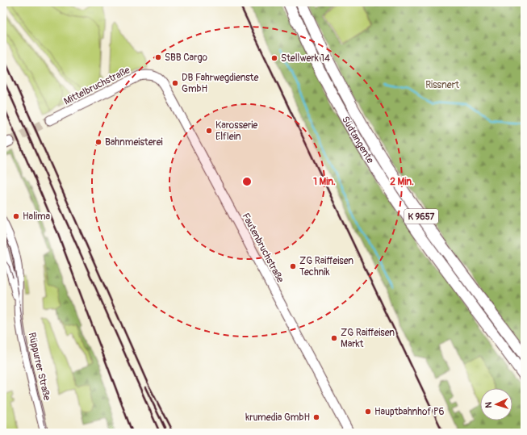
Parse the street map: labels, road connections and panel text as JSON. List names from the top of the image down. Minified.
{"streets":{"highway":["Südtangente","K 9657"],"main road":["Mittelbruchstraße","Fautenbruchstraße"],"street":["Rüppurrer Straße"]},"crossings":[["Mittelbruchstraße","Fautenbruchstraße"]],"parks":["Rissnert"],"places":["SBB Cargo","Stellwerk 14","DB Fahrwegdienste GmbH","Karosserie Elflein","Bahnmeisterei","Halima","ZG Raiffeisen Technik","ZG Raiffeisen Markt","Hauptbahnhof P6","krumedia GmbH"],"north":"left","rings":["1 Min.","2 Min."]}
